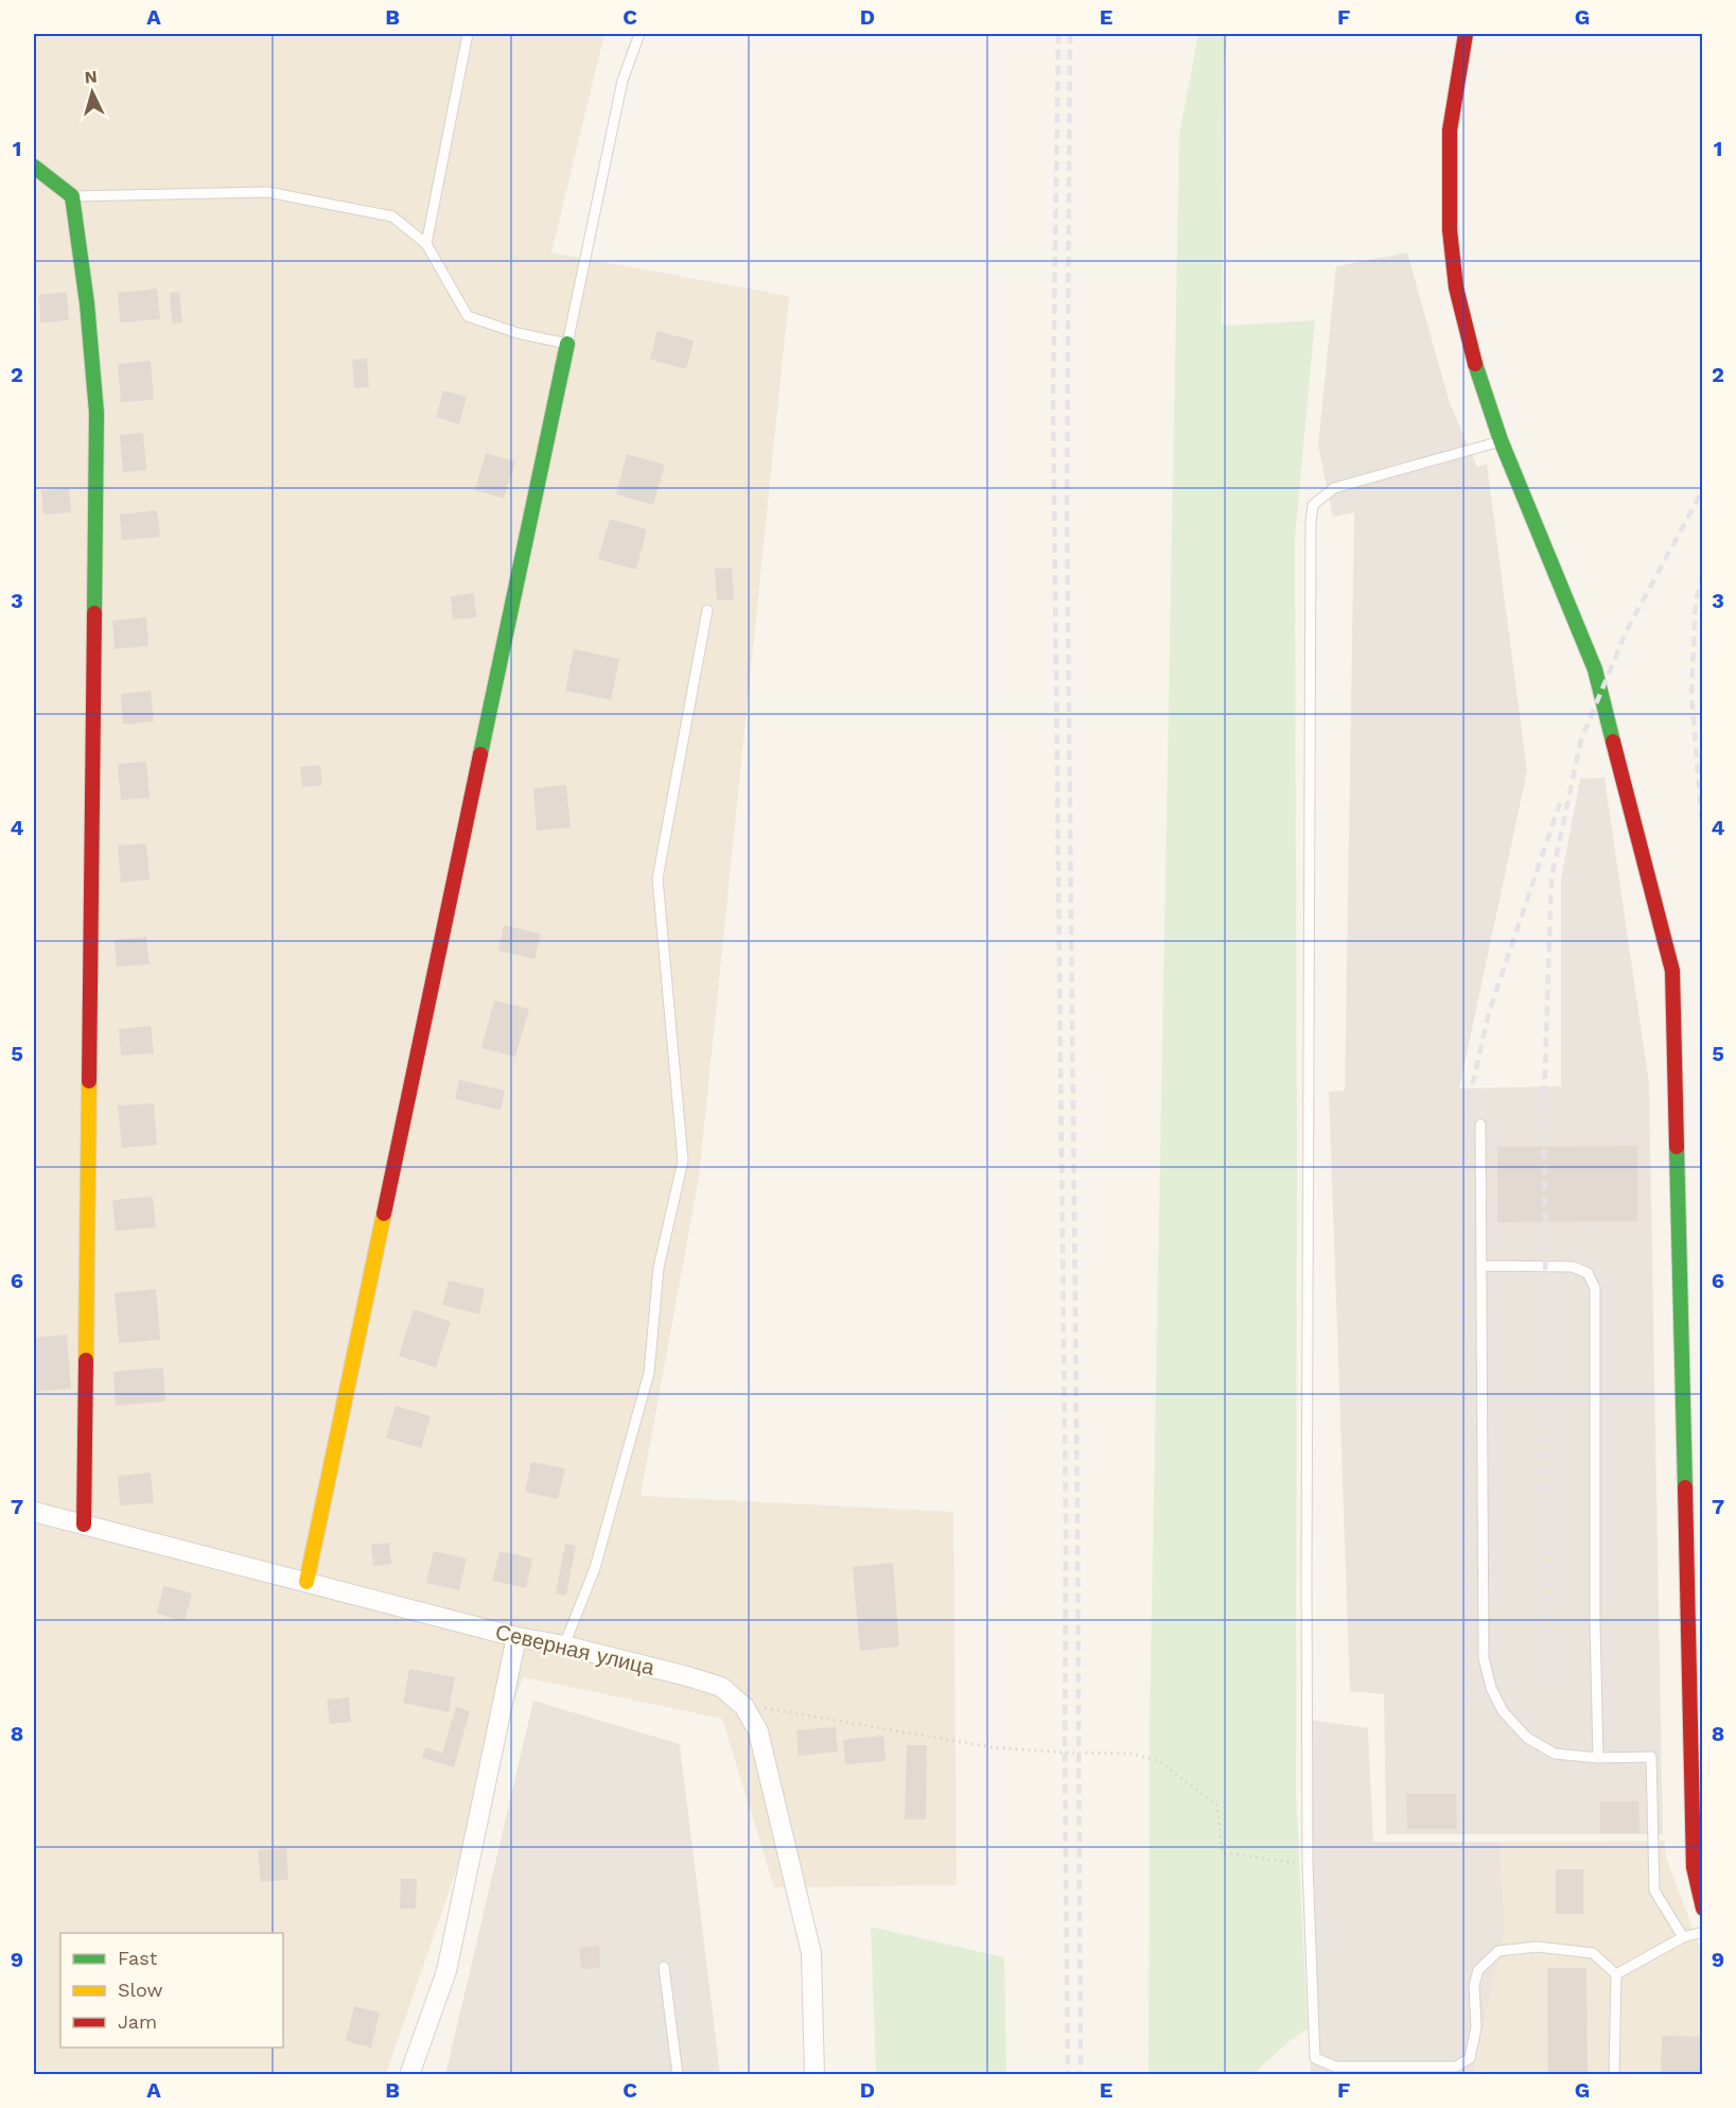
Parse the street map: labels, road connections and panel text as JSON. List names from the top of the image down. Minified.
{"streets":{"street":["Северная улица"]},"legend":["Fast","Slow","Jam"],"north":"top","grid":{"columns":["A","B","C","D","E","F","G"],"rows":["1","2","3","4","5","6","7","8","9"]}}
